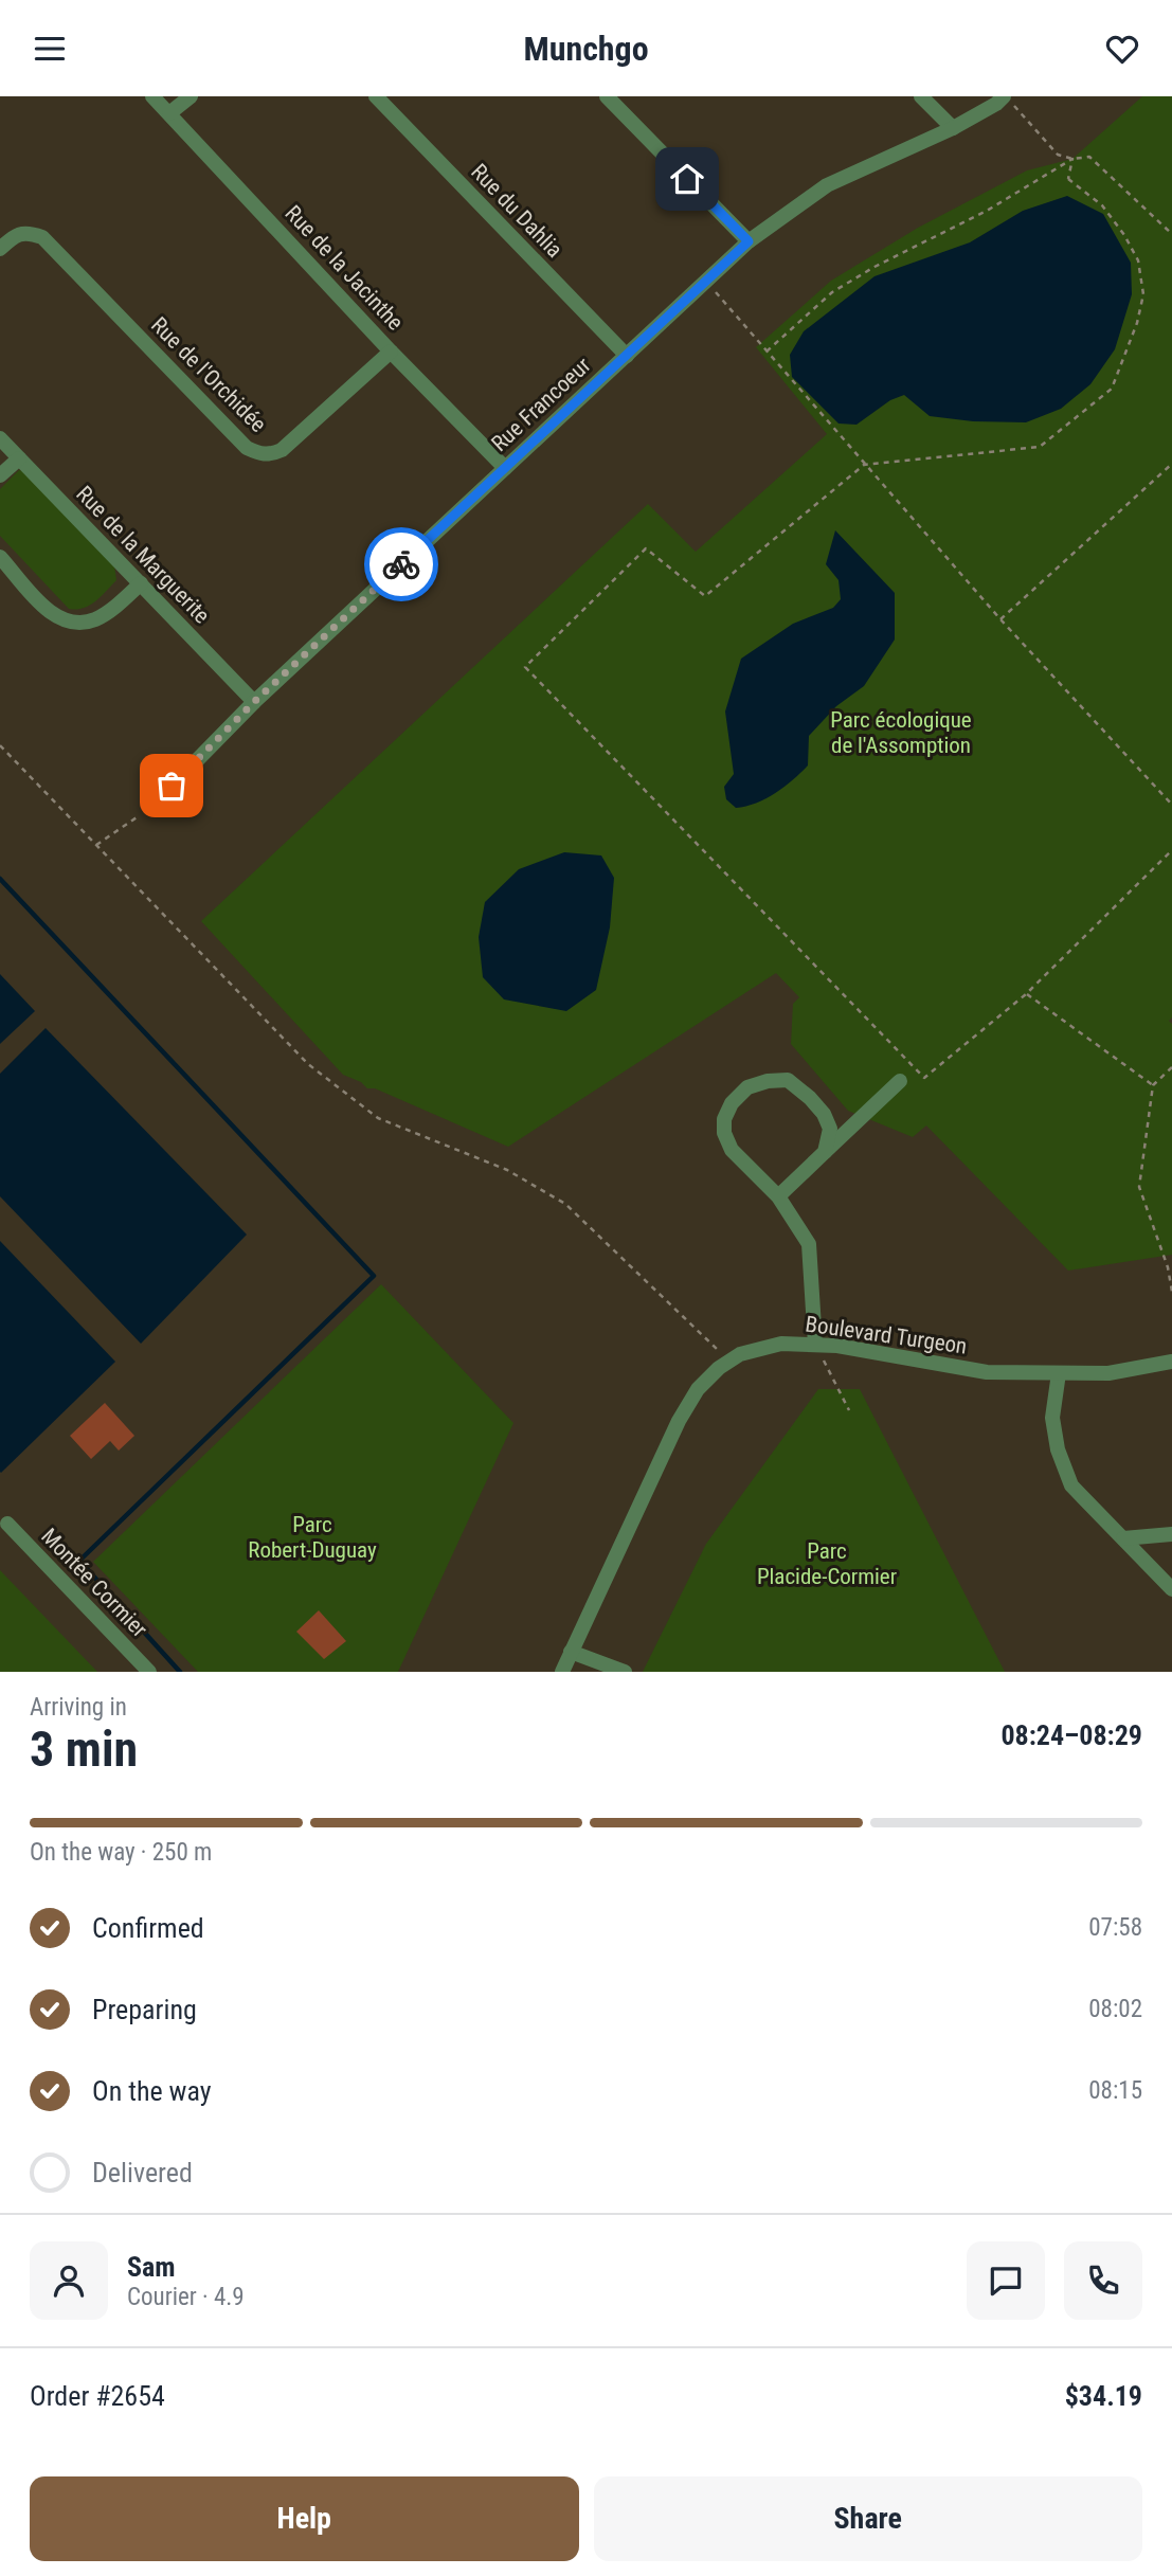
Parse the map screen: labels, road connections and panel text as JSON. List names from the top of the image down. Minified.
{"streets":{"street":["Rue du Dahlia","Rue de la Jacinthe","Rue de l'Orchidée","Rue Francoeur","Rue de la Marguerite","Boulevard Turgeon","Montée Cormier"]},"crossings":[["Rue du Dahlia","Rue Francoeur"],["Rue de la Jacinthe","Rue de l'Orchidée"],["Rue de la Jacinthe","Rue Francoeur"],["Rue Francoeur","Rue de la Marguerite"]],"parks":["Parc écologique de l'Assomption","Parc Robert-Duguay","Parc Placide-Cormier"],"page":{"header":"Munchgo","heading":["3 min","Arriving in","08:24–08:29"],"panel":["Sam","Courier · 4.9","Order #2654","$34.19"],"bar":"On the way · 250 m","list":[["Confirmed","07:58"],["Preparing","08:02"],["On the way","08:15"],"Delivered"],"buttons":["Help","Share"]}}
